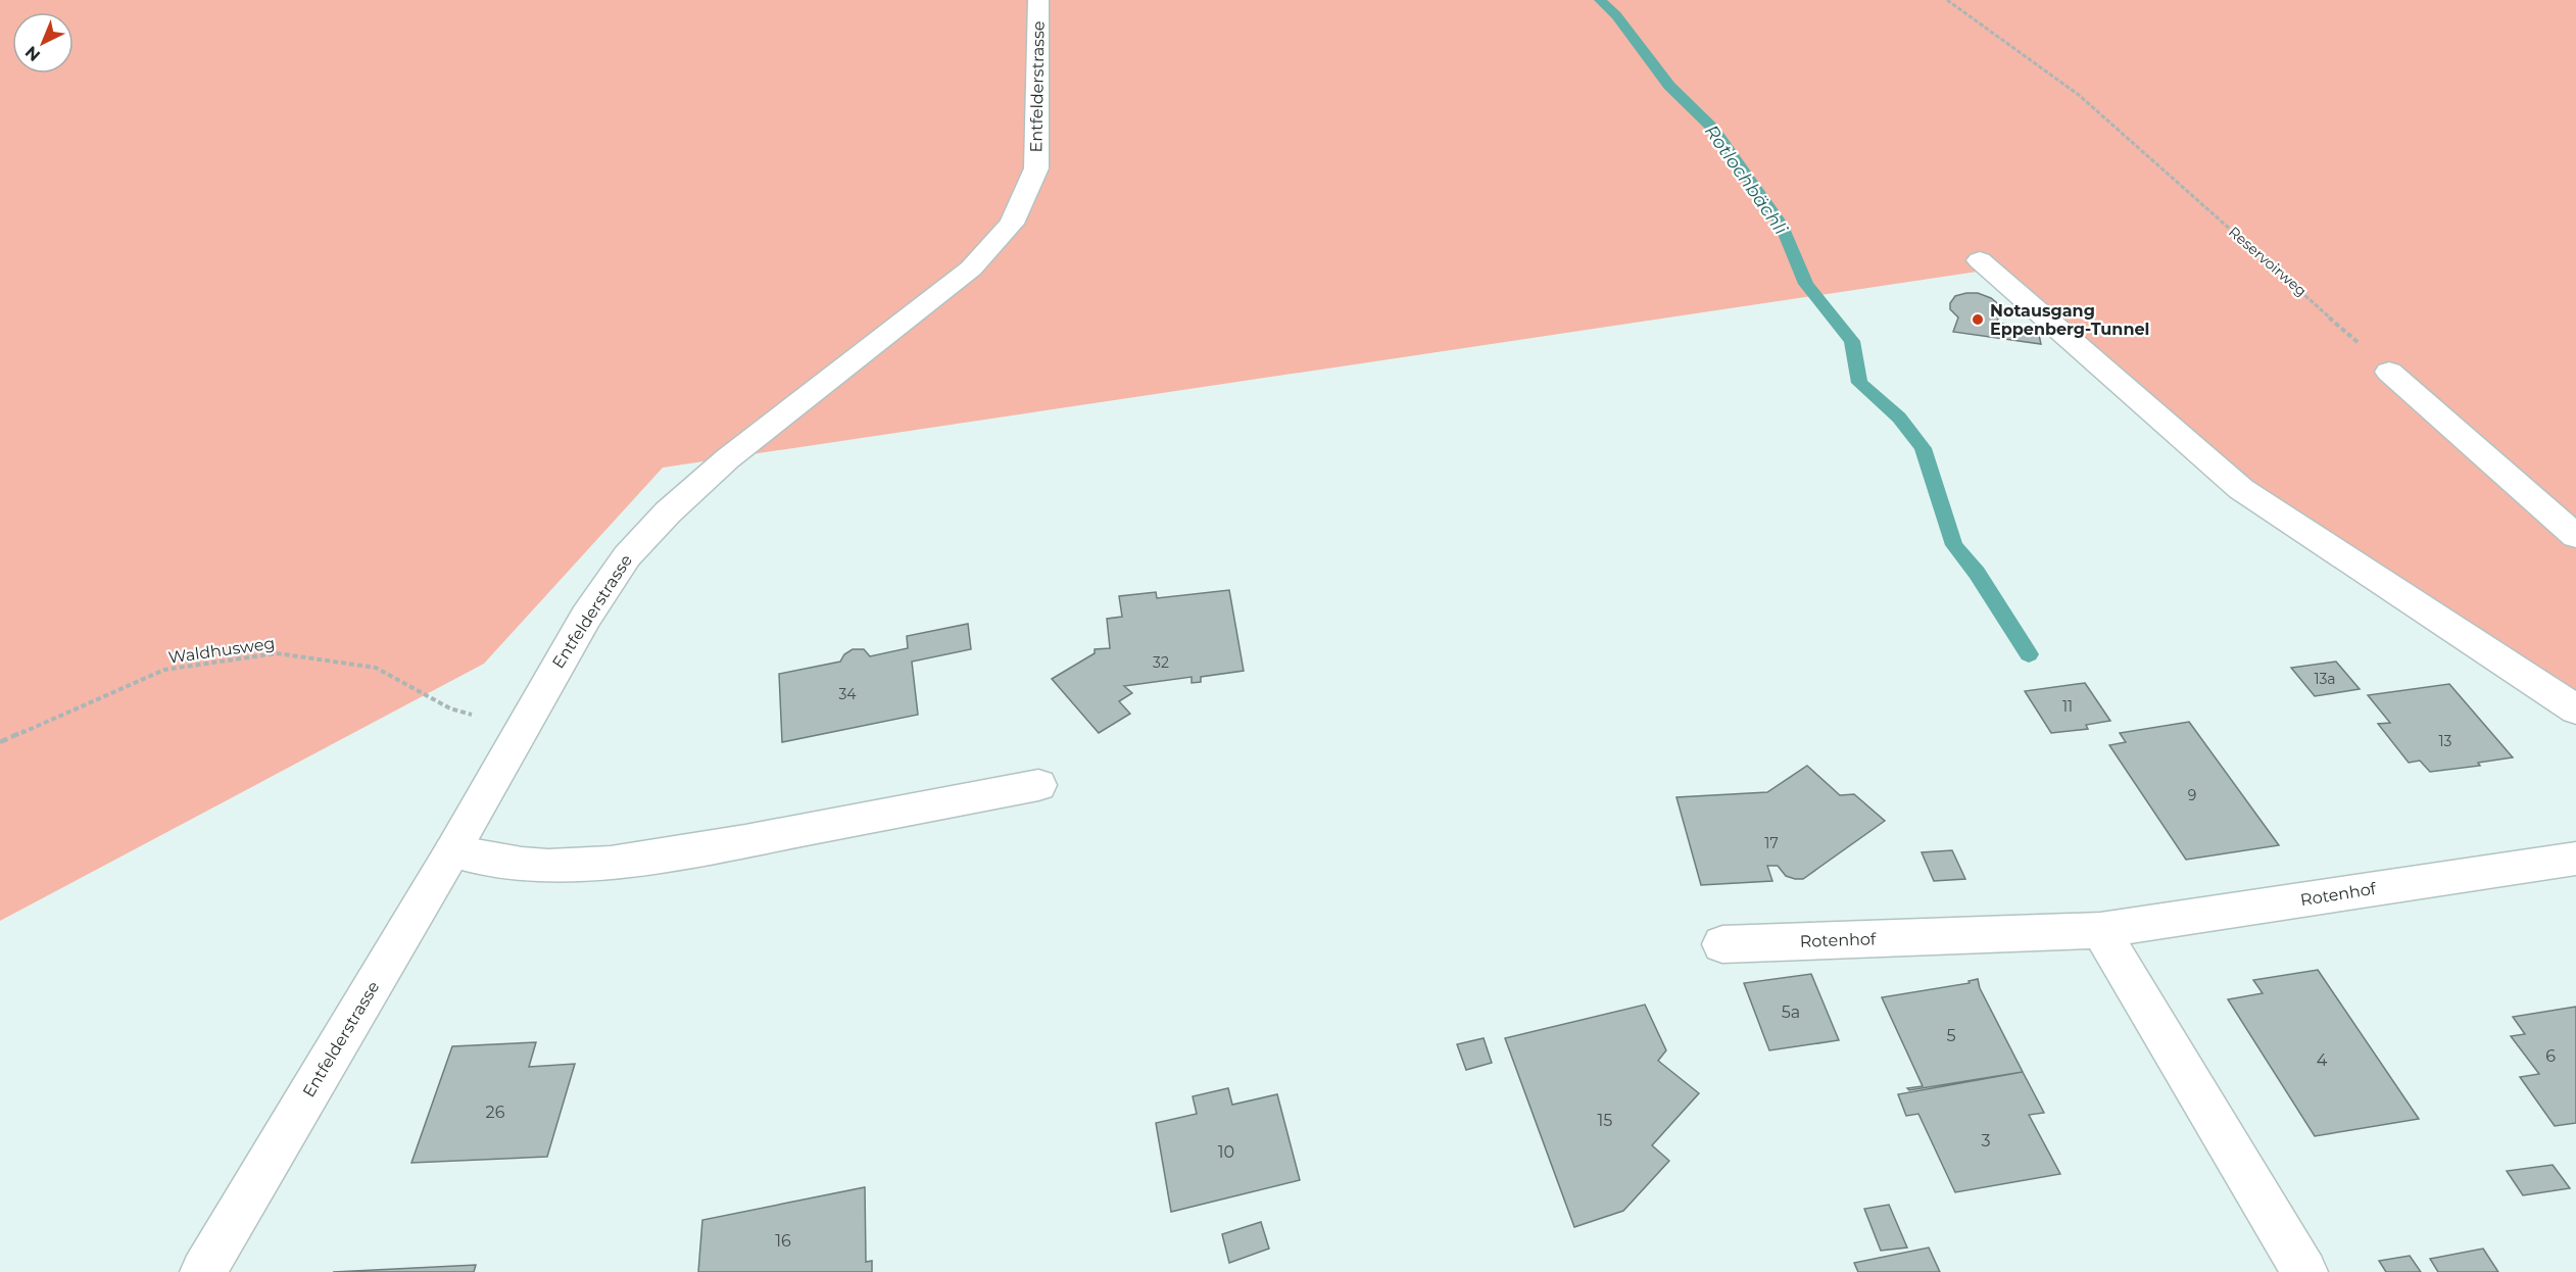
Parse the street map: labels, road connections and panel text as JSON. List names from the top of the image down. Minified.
{"streets":{"street":["Entfelderstrasse","Rotenhof"],"path":["Reservoirweg","Waldhusweg"]},"crossings":[["Entfelderstrasse","Waldhusweg"]],"water":["Rotlochbächli"],"places":["Notausgang Eppenberg-Tunnel"],"house_numbers":["32","13a","34","11","13","9","17","5a","5","6","4","26","15","3","10","16"],"north":"bottom left"}
